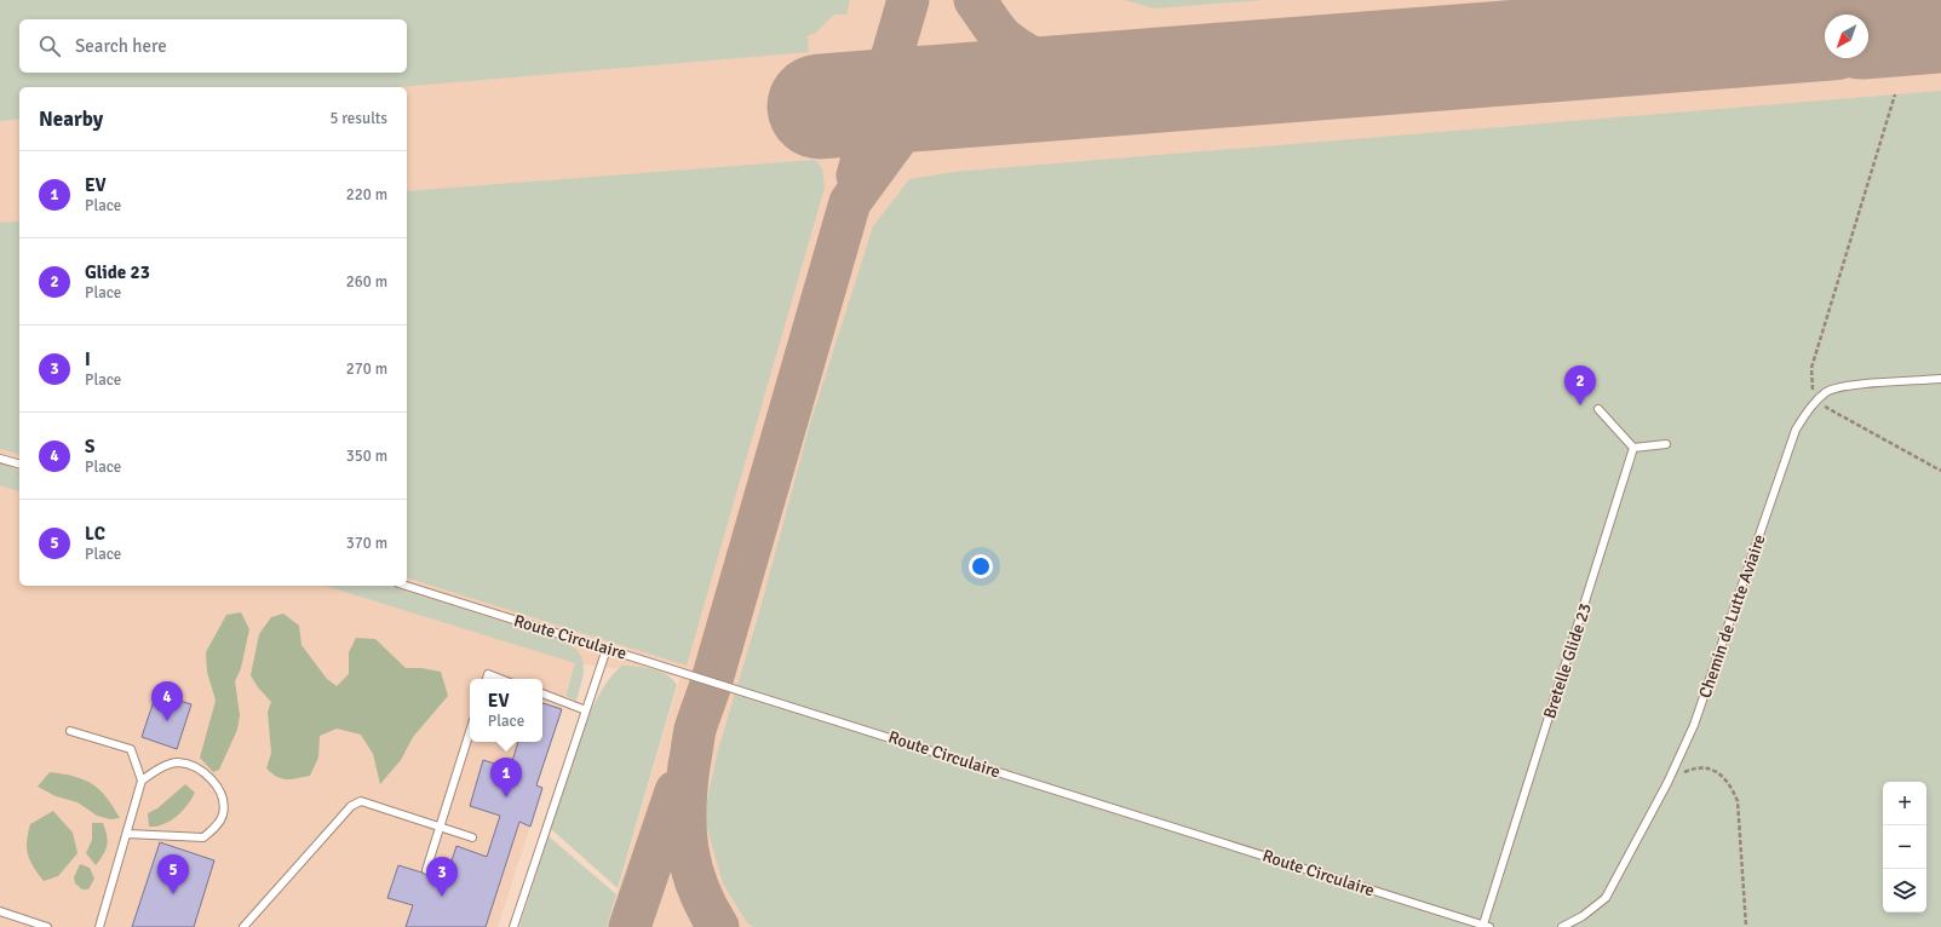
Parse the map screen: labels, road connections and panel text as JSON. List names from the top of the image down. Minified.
{"streets":{"lane":["Chemin de Lutte Aviaire","Route Circulaire","Bretelle Glide 23"]},"crossings":[["Route Circulaire","Bretelle Glide 23"]],"north":"bottom left","page":{"search":"Search here","heading":["Nearby","5 results"],"list":[{"mark":"1","name":"EV","note":"Place","value":"220 m"},{"mark":"2","name":"Glide 23","note":"Place","value":"260 m"},{"mark":"3","name":"I","note":"Place","value":"270 m"},{"mark":"4","name":"S","note":"Place","value":"350 m"},{"mark":"5","name":"LC","note":"Place","value":"370 m"}],"pins":["2","4","1","5","3"],"popup":["EV","Place"],"map_buttons":["+","−"]}}
